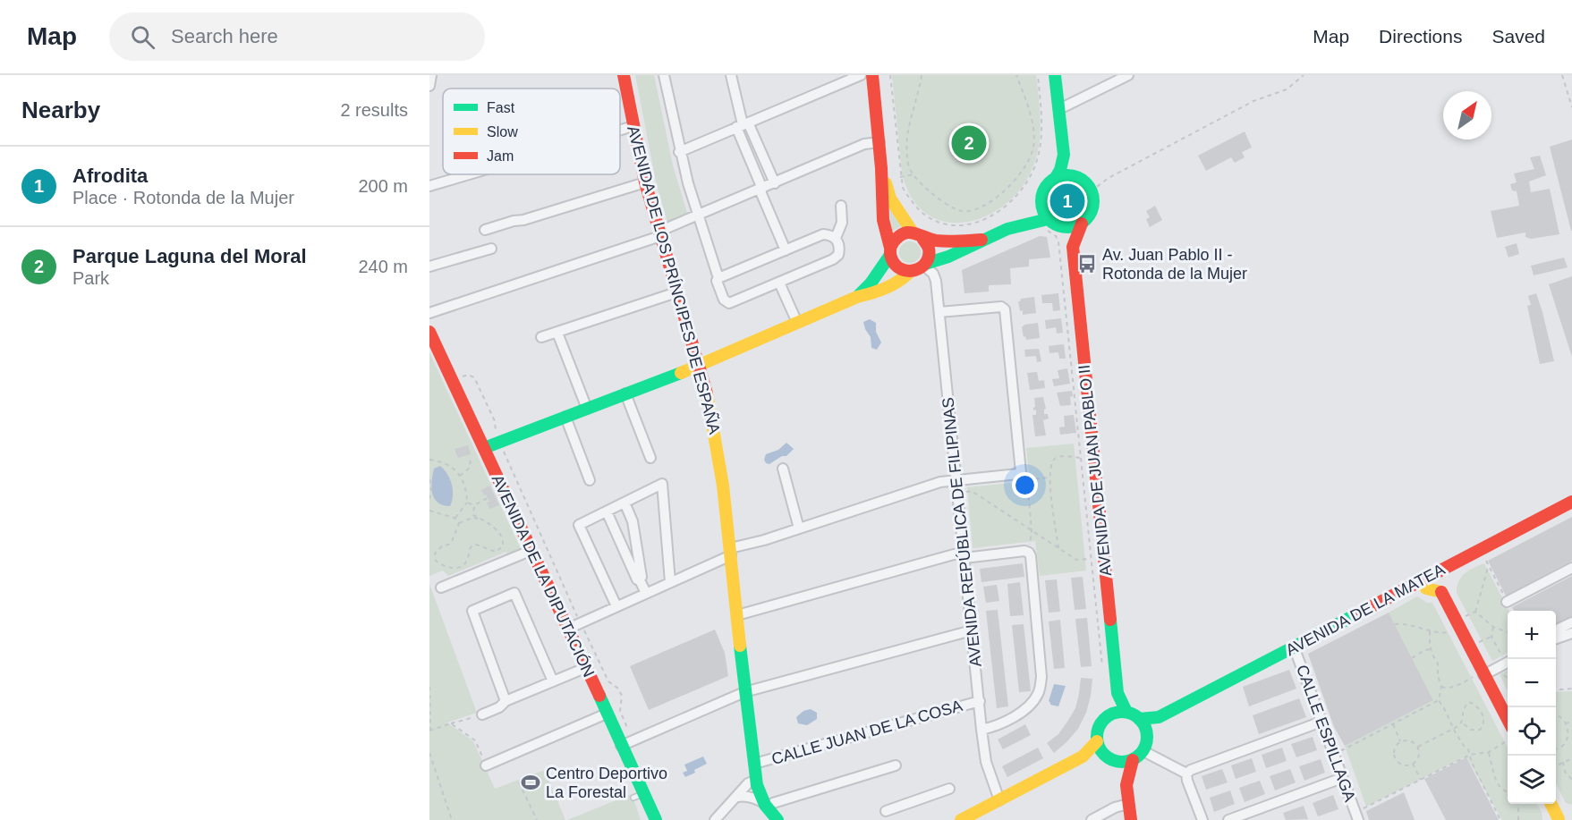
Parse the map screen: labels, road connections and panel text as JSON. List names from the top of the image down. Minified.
{"streets":{"street":["AVENIDA DE LOS PRÍNCIPES DE ESPAÑA","AVENIDA DE JUAN PABLO II","AVENIDA REPÚBLICA DE FILIPINAS","AVENIDA DE LA DIPUTACIÓN","AVENIDA DE LA MATEA","CALLE JUAN DE LA COSA","CALLE ESPILLAGA"]},"crossings":[["AVENIDA DE LOS PRÍNCIPES DE ESPAÑA","CALLE JUAN DE LA COSA"],["AVENIDA DE JUAN PABLO II","AVENIDA DE LA MATEA"],["AVENIDA REPÚBLICA DE FILIPINAS","CALLE JUAN DE LA COSA"],["AVENIDA DE LA MATEA","CALLE ESPILLAGA"]],"places":{"bus stop":["Av. Juan Pablo II - Rotonda de la Mujer"],"sports":["Centro Deportivo La Forestal"]},"legend":["Fast","Slow","Jam"],"north":"top right","page":{"header":"Map","search":"Search here","nav":["Map","Directions","Saved"],"heading":["Nearby","2 results"],"pins":["2","1"],"list":[{"mark":"1","name":"Afrodita","note":"Place · Rotonda de la Mujer","value":"200 m"},{"mark":"2","name":"Parque Laguna del Moral","note":"Park","value":"240 m"}],"map_buttons":["+","−"]}}
